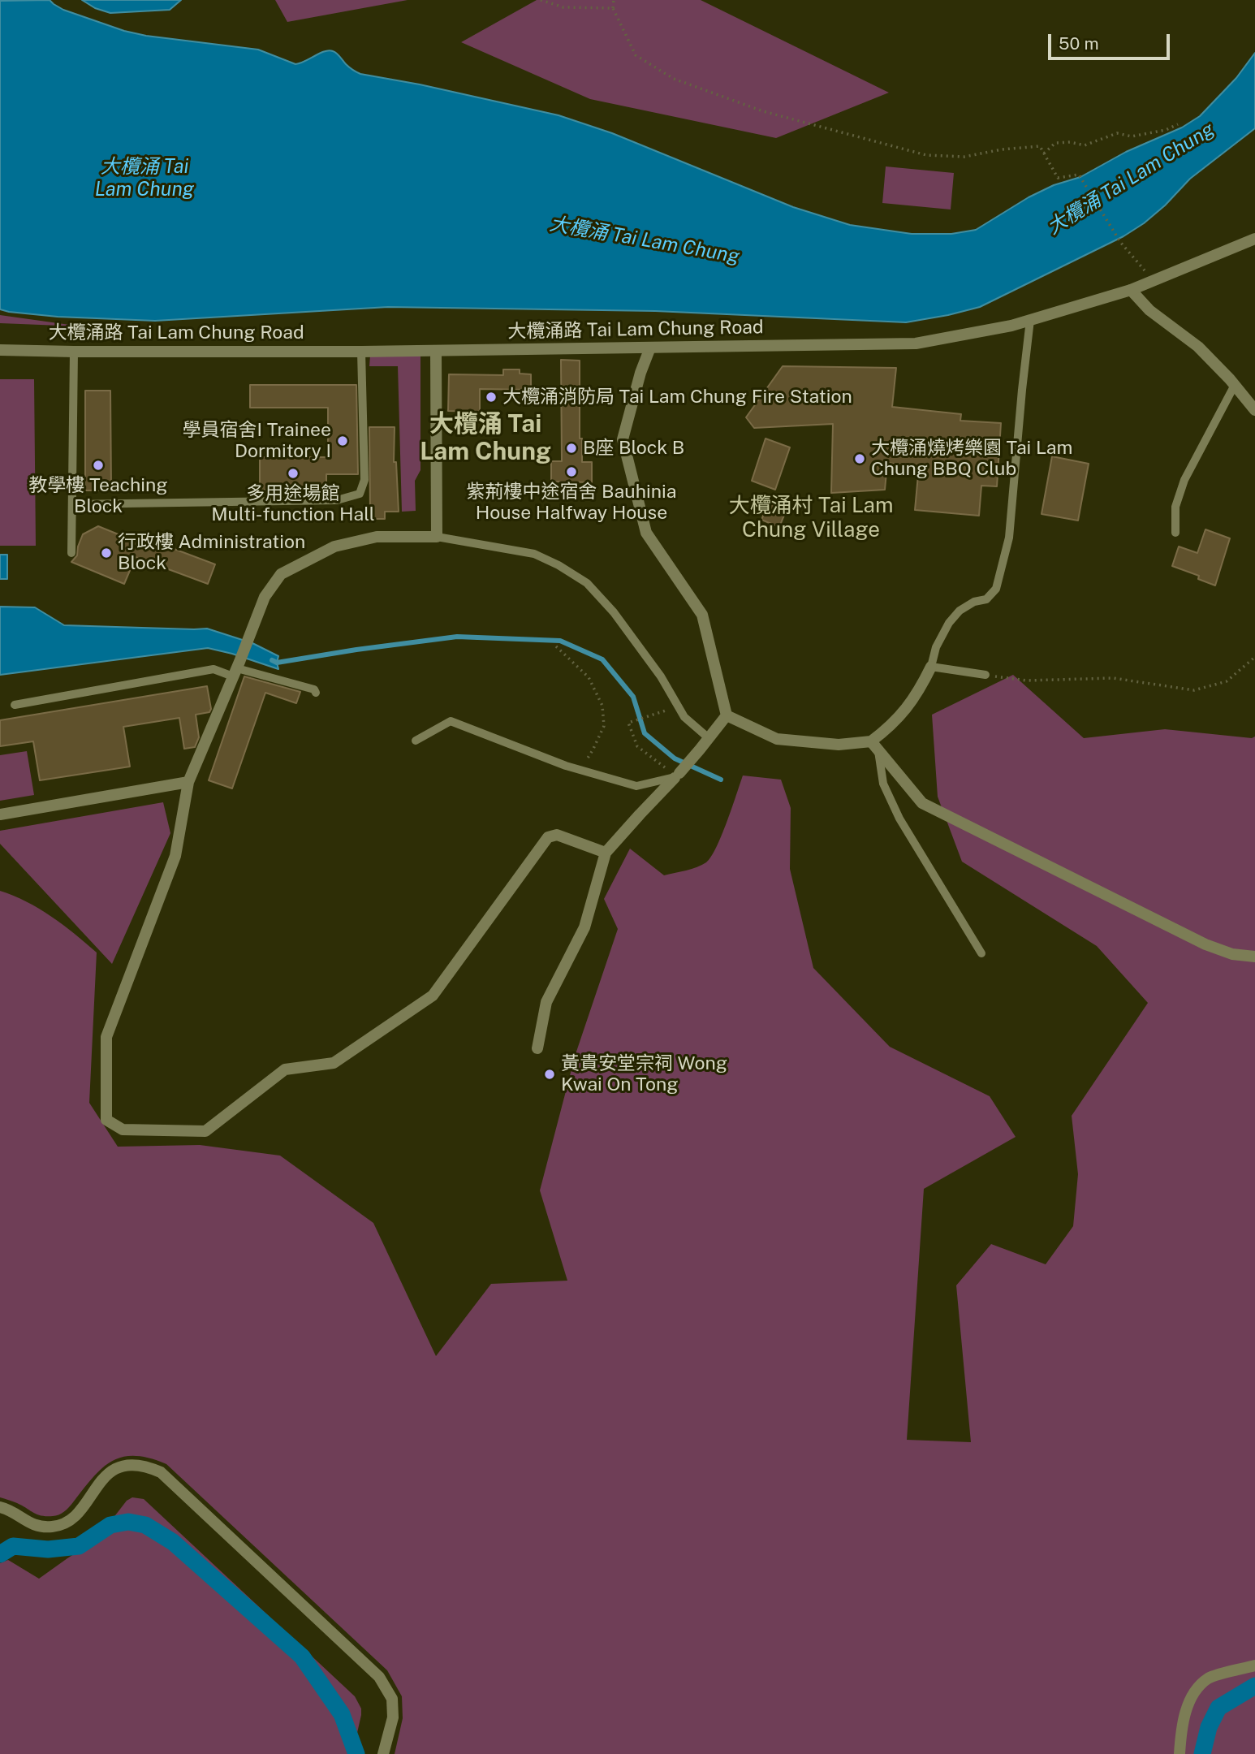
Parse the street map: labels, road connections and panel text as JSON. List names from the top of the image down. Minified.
{"streets":{"street":["大欖涌路 Tai Lam Chung Road"]},"districts":["大欖涌 Tai Lam Chung","大欖涌村 Tai Lam Chung Village"],"water":["大欖涌 Tai Lam Chung"],"places":["大欖涌消防局 Tai Lam Chung Fire Station","學員宿舍I Trainee Dormitory I","B座 Block B","大欖涌燒烤樂園 Tai Lam Chung BBQ Club","教學樓 Teaching Block","紫荊樓中途宿舍 Bauhinia House Halfway House","多用途場館 Multi-function Hall","行政樓 Administration Block","黃貴安堂宗祠 Wong Kwai On Tong"],"scale_bar":"50 m"}
